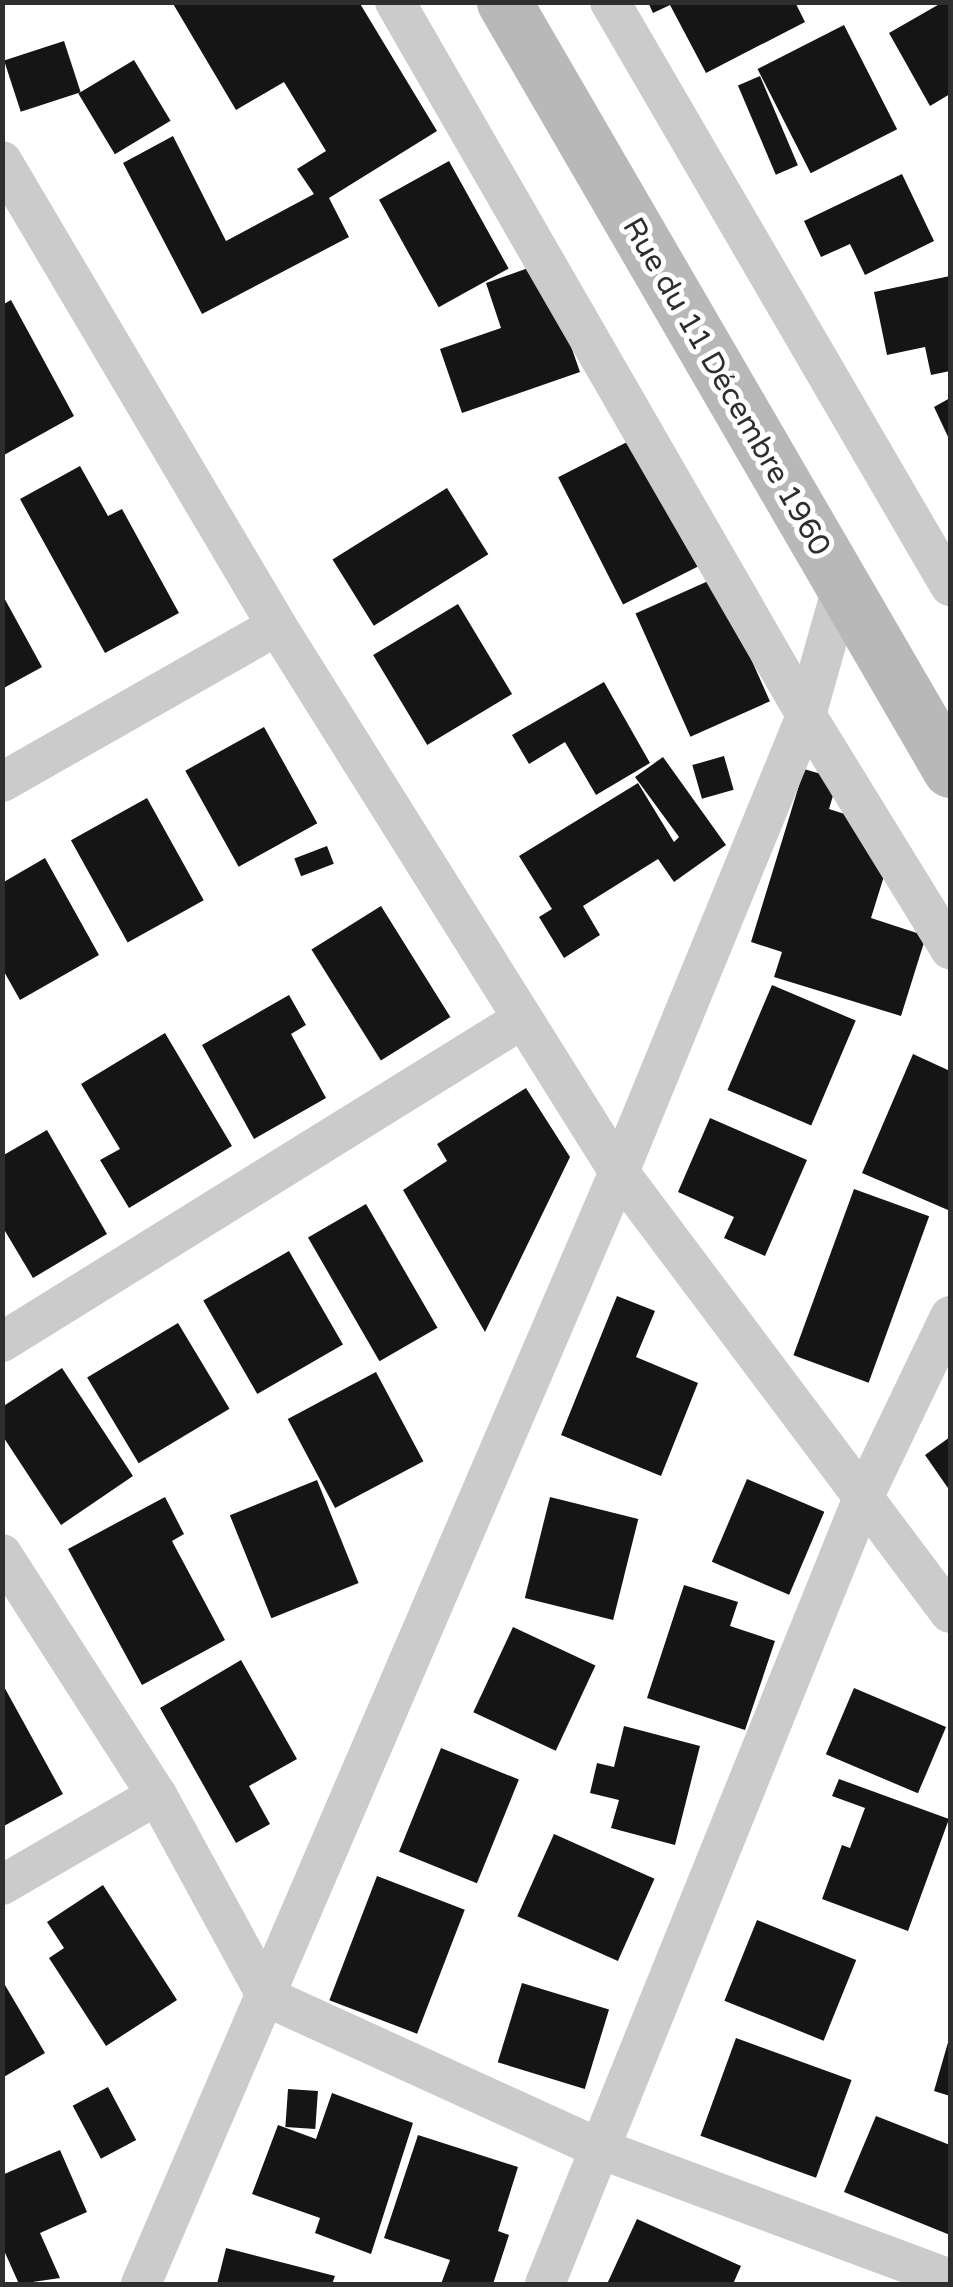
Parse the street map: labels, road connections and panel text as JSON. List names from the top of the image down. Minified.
{"streets":{"main road":["Rue du 11 Décembre 1960"]}}
